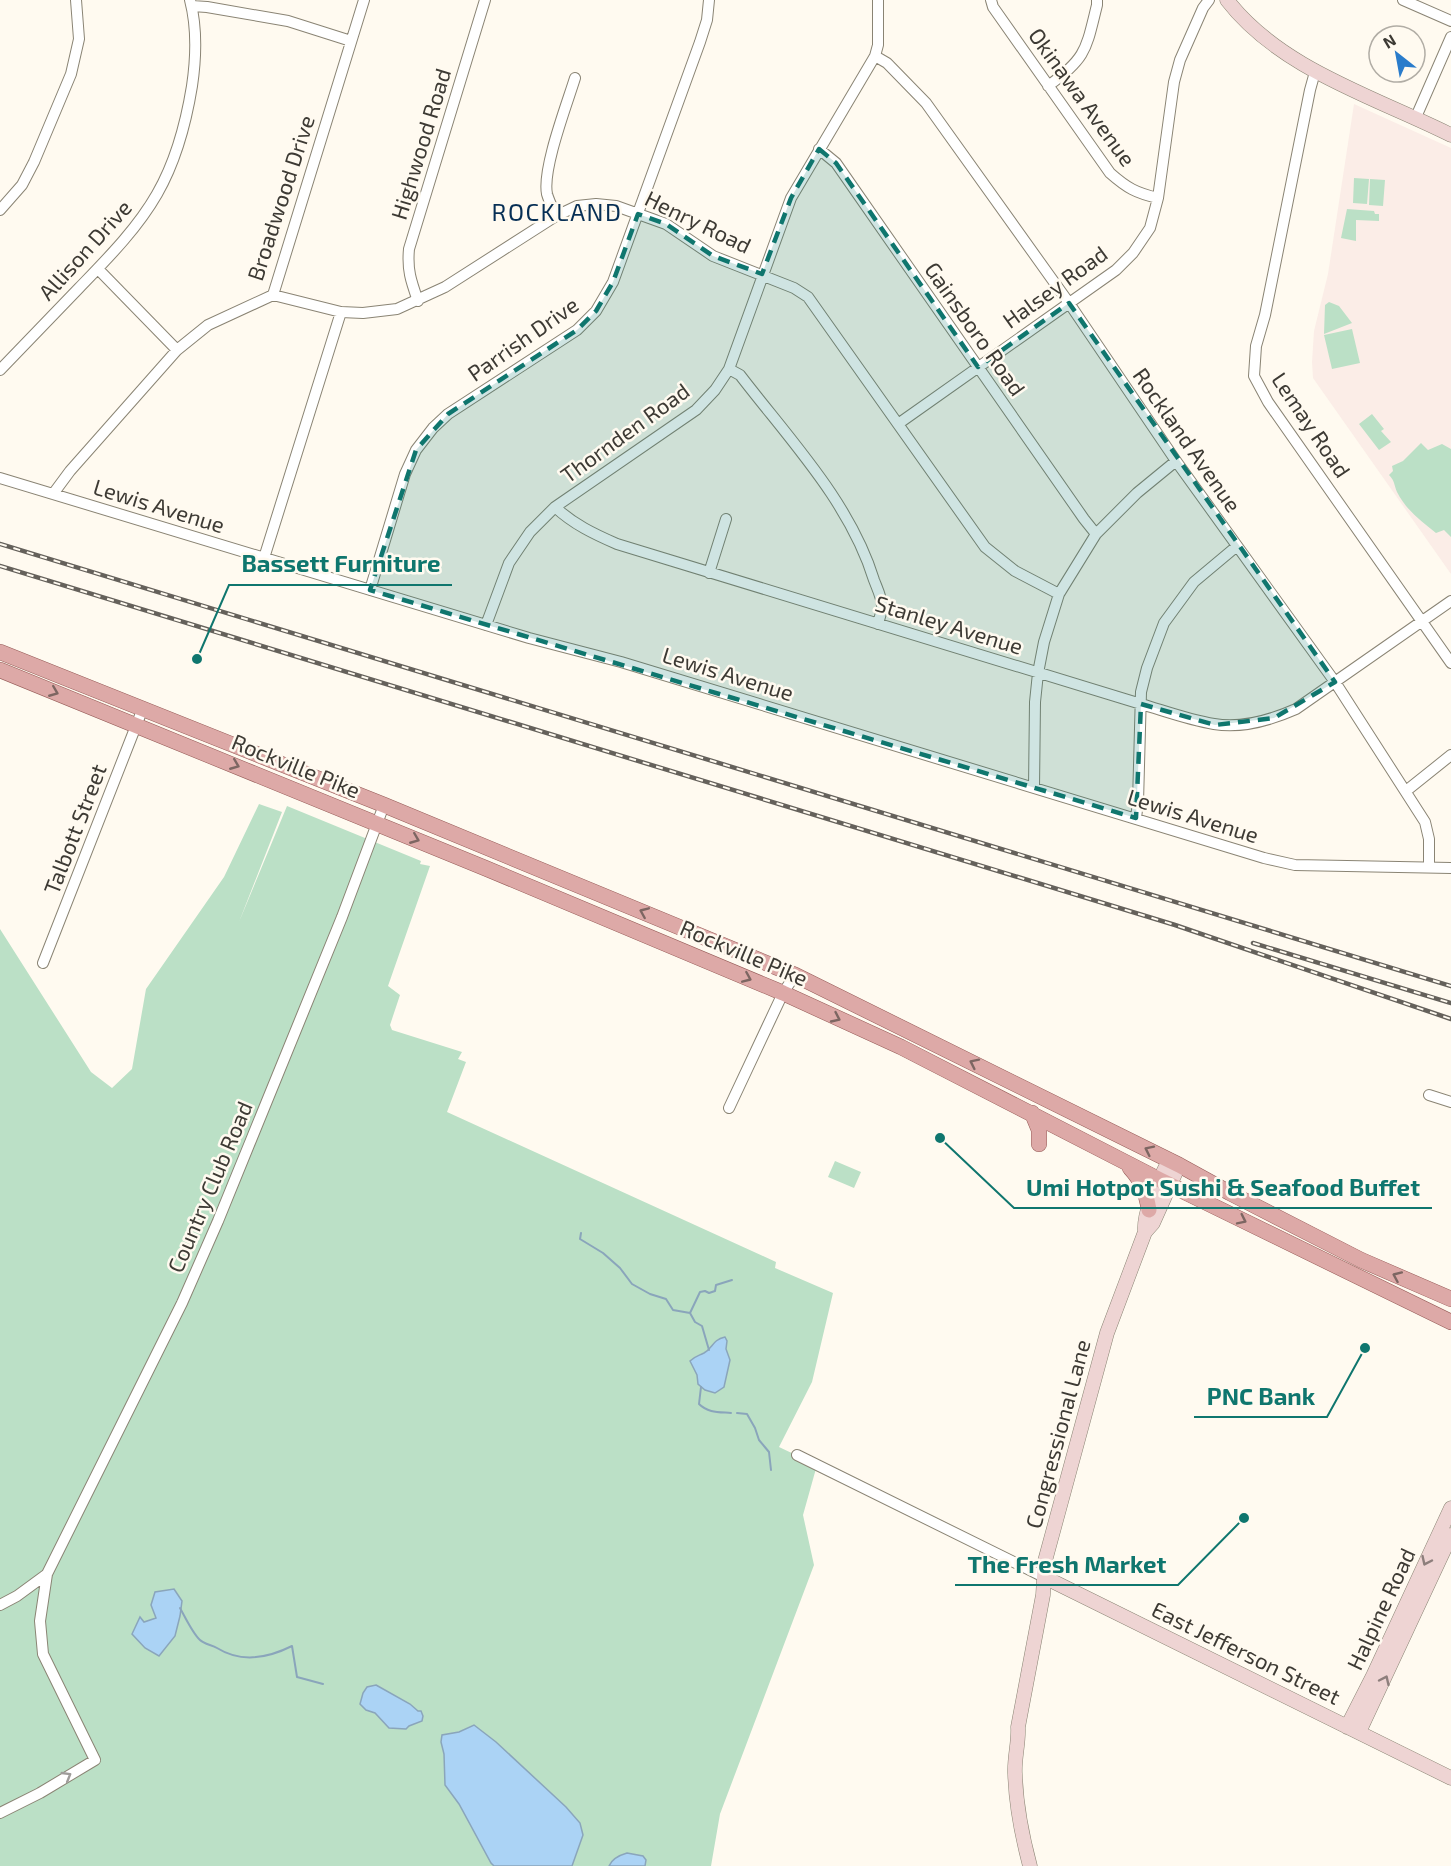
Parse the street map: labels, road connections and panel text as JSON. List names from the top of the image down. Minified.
{"streets":{"main road":["Rockville Pike"],"street":["Okinawa Avenue","Highwood Road","Broadwood Drive","Henry Road","Allison Drive","Halsey Road","Gainsboro Road","Parrish Drive","Lemay Road","Thornden Road","Rockland Avenue","Lewis Avenue","Stanley Avenue","Talbott Street","Country Club Road","Congressional Lane","Halpine Road","East Jefferson Street"]},"crossings":[["Okinawa Avenue","Halsey Road"],["Highwood Road","Henry Road"],["Broadwood Drive","Henry Road"],["Broadwood Drive","Lewis Avenue"],["Henry Road","Halsey Road"],["Henry Road","Parrish Drive"],["Henry Road","Thornden Road"],["Halsey Road","Gainsboro Road"],["Halsey Road","Rockland Avenue"],["Gainsboro Road","Thornden Road"],["Parrish Drive","Lewis Avenue"],["Lemay Road","Stanley Avenue"],["Thornden Road","Rockland Avenue"],["Thornden Road","Lewis Avenue"],["Thornden Road","Stanley Avenue"],["Rockland Avenue","Lewis Avenue"],["Rockland Avenue","Stanley Avenue"],["Rockville Pike","Talbott Street"],["Rockville Pike","Country Club Road"],["Rockville Pike","Congressional Lane"],["Congressional Lane","East Jefferson Street"],["Halpine Road","East Jefferson Street"]],"districts":["ROCKLAND"],"places":["Bassett Furniture","Umi Hotpot Sushi & Seafood Buffet","PNC Bank","The Fresh Market"],"north":"top left"}
